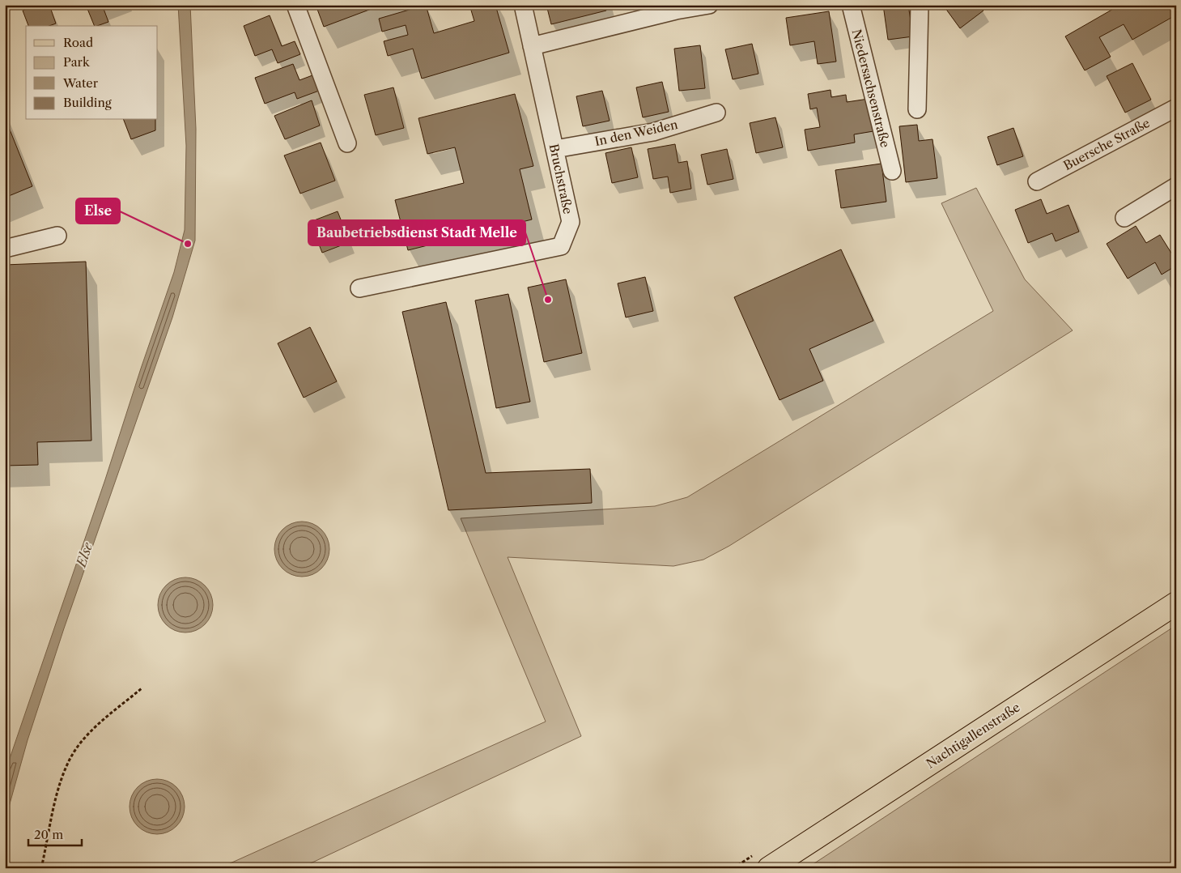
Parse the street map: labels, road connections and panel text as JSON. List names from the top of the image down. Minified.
{"streets":{"main road":["Nachtigallenstraße"],"street":["Niedersachsenstraße","In den Weiden","Buersche Straße","Bruchstraße"]},"crossings":[["In den Weiden","Bruchstraße"]],"water":["Else"],"places":["Else","Baubetriebsdienst Stadt Melle"],"legend":["Road","Park","Water","Building"],"scale_bar":"20 m"}
